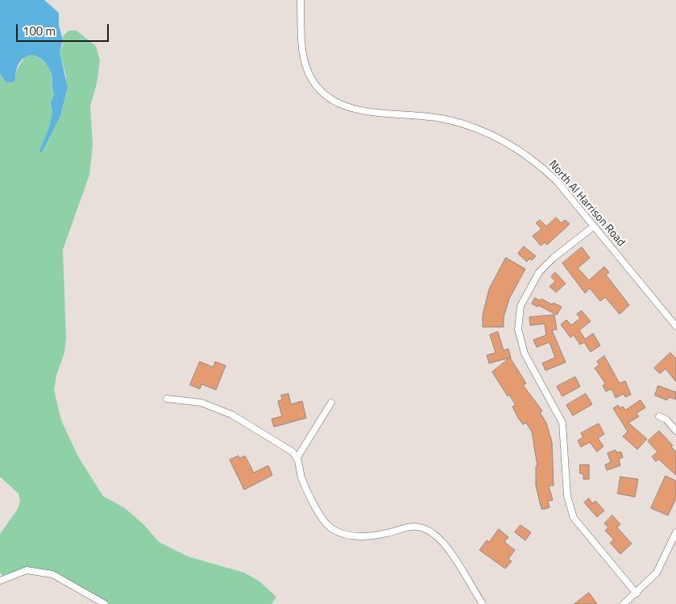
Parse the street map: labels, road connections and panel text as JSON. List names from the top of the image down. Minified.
{"streets":{"street":["North Al Harrison Road"]},"scale_bar":"100 m"}
